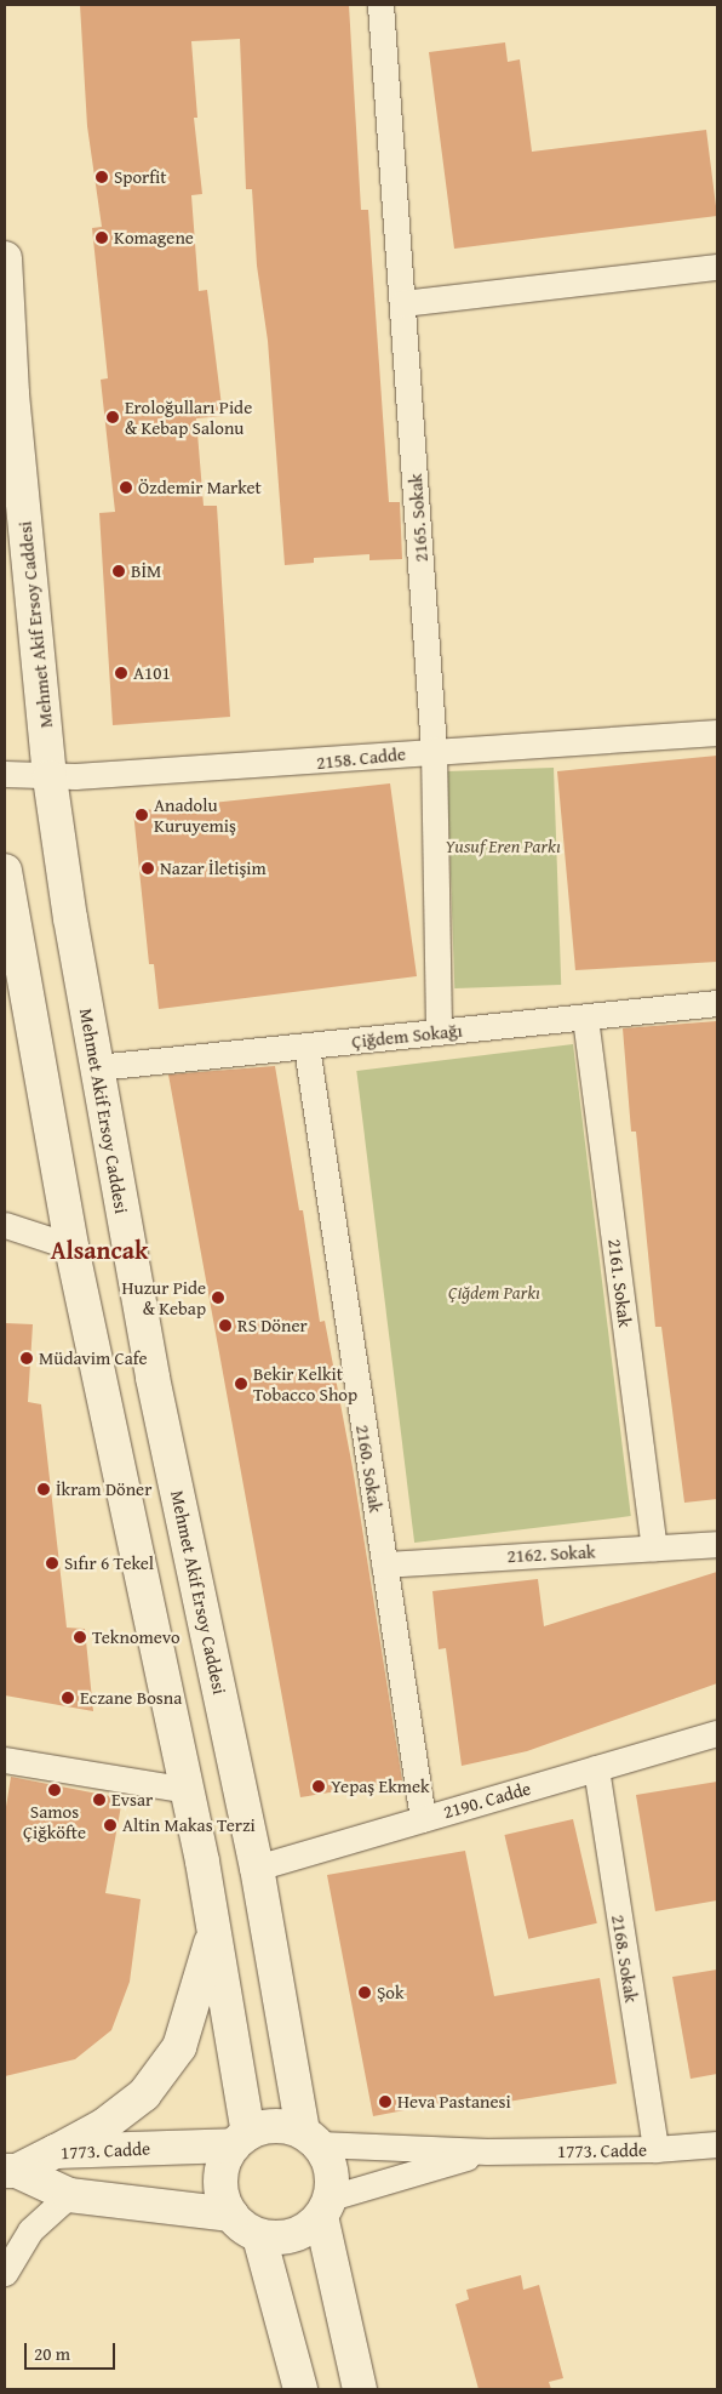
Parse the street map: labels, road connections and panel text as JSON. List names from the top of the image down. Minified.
{"streets":{"street":["2165. Sokak","Mehmet Akif Ersoy Caddesi","2158. Cadde","Çiğdem Sokağı","2161. Sokak","2160. Sokak","2162. Sokak","2190. Cadde","2168. Sokak","1773. Cadde"]},"crossings":[["2165. Sokak","2158. Cadde"],["2165. Sokak","Çiğdem Sokağı"],["Mehmet Akif Ersoy Caddesi","2158. Cadde"],["Mehmet Akif Ersoy Caddesi","Çiğdem Sokağı"],["Mehmet Akif Ersoy Caddesi","2190. Cadde"],["Mehmet Akif Ersoy Caddesi","1773. Cadde"],["Çiğdem Sokağı","2161. Sokak"],["Çiğdem Sokağı","2160. Sokak"],["2161. Sokak","2162. Sokak"],["2160. Sokak","2162. Sokak"],["2160. Sokak","2190. Cadde"],["2190. Cadde","2168. Sokak"],["2168. Sokak","1773. Cadde"]],"districts":["Alsancak"],"parks":["Yusuf Eren Parkı","Çiğdem Parkı"],"places":["Sporfit","Komagene","Eroloğulları Pide & Kebap Salonu","Özdemir Market","BİM","A101","Anadolu Kuruyemiş","Nazar İletişim","Huzur Pide & Kebap","RS Döner","Müdavim Cafe","Bekir Kelkit Tobacco Shop","İkram Döner","Sıfır 6 Tekel","Teknomevo","Eczane Bosna","Yepaş Ekmek","Samos Çiğköfte","Evsar","Altin Makas Terzi","Şok","Heva Pastanesi"],"scale_bar":"20 m"}
